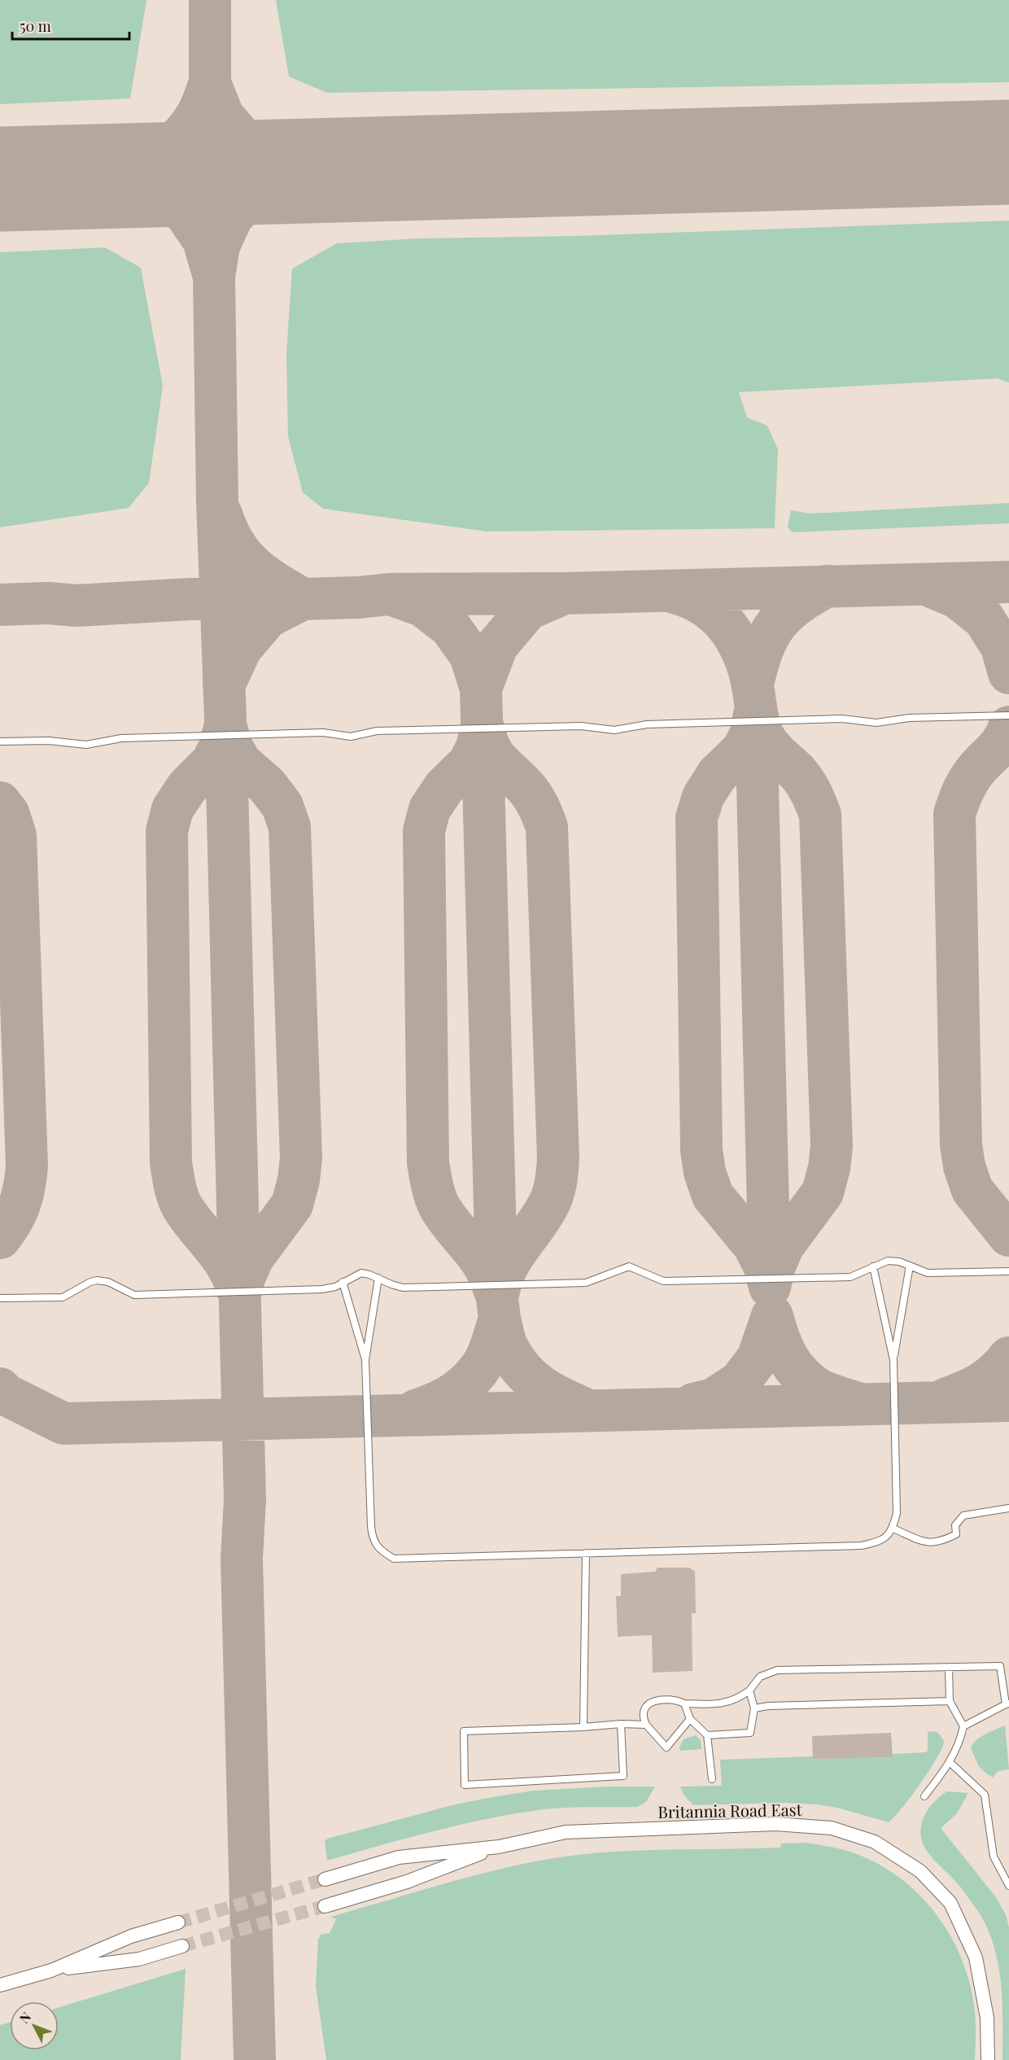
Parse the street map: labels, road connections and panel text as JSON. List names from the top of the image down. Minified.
{"streets":{"street":["Britannia Road East"]},"scale_bar":"50 m","north":"top left"}
